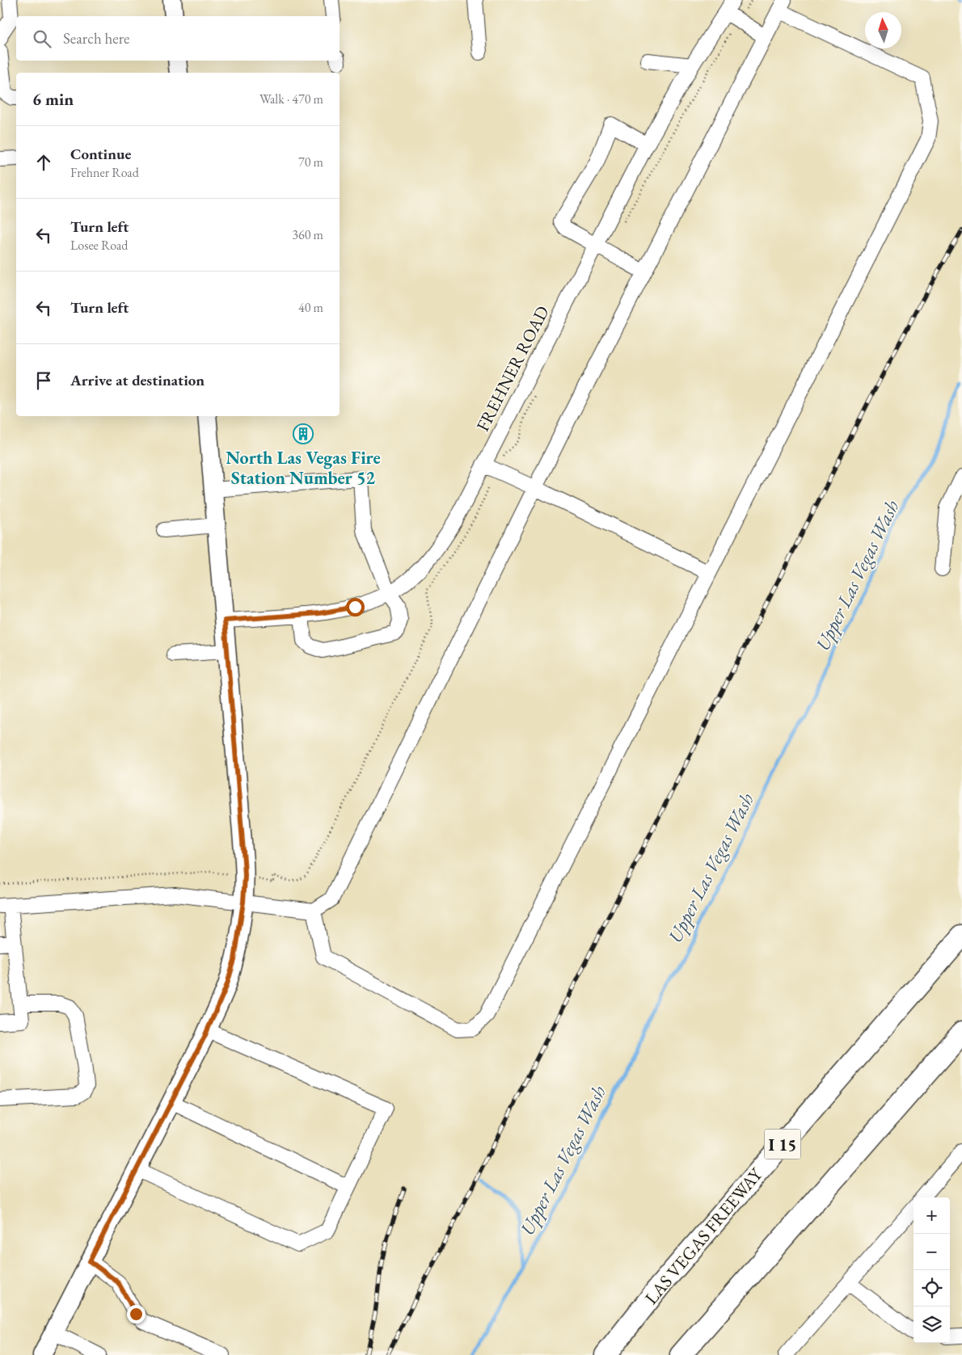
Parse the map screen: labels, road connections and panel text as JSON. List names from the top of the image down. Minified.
{"streets":{"highway":["I 15","LAS VEGAS FREEWAY"],"street":["FREHNER ROAD"]},"water":["Upper Las Vegas Wash"],"places":{"building":["North Las Vegas Fire Station Number 52"]},"north":"top","page":{"search":"Search here","heading":["6 min","Walk · 470 m"],"list":[["Continue","Frehner Road","70 m"],["Turn left","Losee Road","360 m"],["Turn left","40 m"],"Arrive at destination"],"map_buttons":["+","−"]}}
